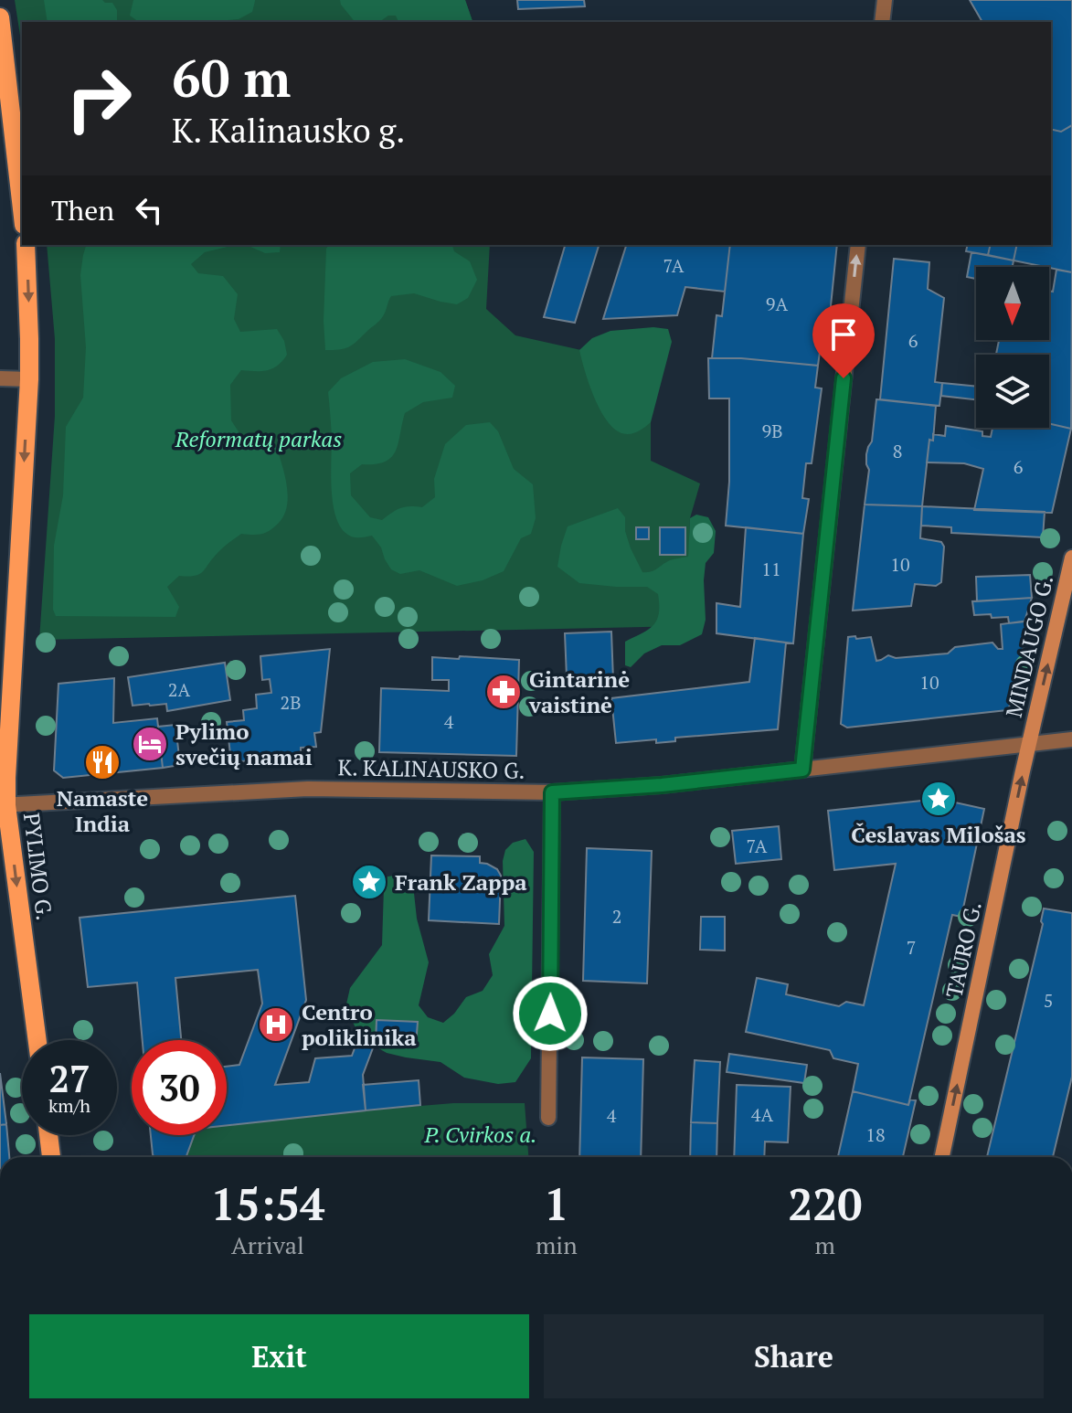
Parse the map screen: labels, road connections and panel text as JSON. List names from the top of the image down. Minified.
{"streets":{"main road":["MINDAUGO G.","PYLIMO G.","TAURO G."],"street":["K. KALINAUSKO G."]},"crossings":[["MINDAUGO G.","K. KALINAUSKO G."],["MINDAUGO G.","TAURO G."],["K. KALINAUSKO G.","PYLIMO G."],["K. KALINAUSKO G.","TAURO G."]],"one_way":["MINDAUGO G.","PYLIMO G.","TAURO G."],"parks":["Reformatų parkas","P. Cvirkos a."],"places":{"pharmacy":["Gintarinė vaistinė"],"hotel":["Pylimo svečių namai"],"restaurant":["Namaste India"],"place":["Česlavas Milošas","Frank Zappa"],"hospital":["Centro poliklinika"]},"house_numbers":["7A","9A","6","9B","8","6","10","11","10","2A","2B","4","7A","2","7","5","4A","4","18"],"north":"bottom","page":{"turn":["60 m","K. Kalinausko g."],"then":"Then","speed":"27 km/h","limit":"30","eta":["15:54","Arrival","1","min","220","m"],"buttons":["Exit","Share"]}}
